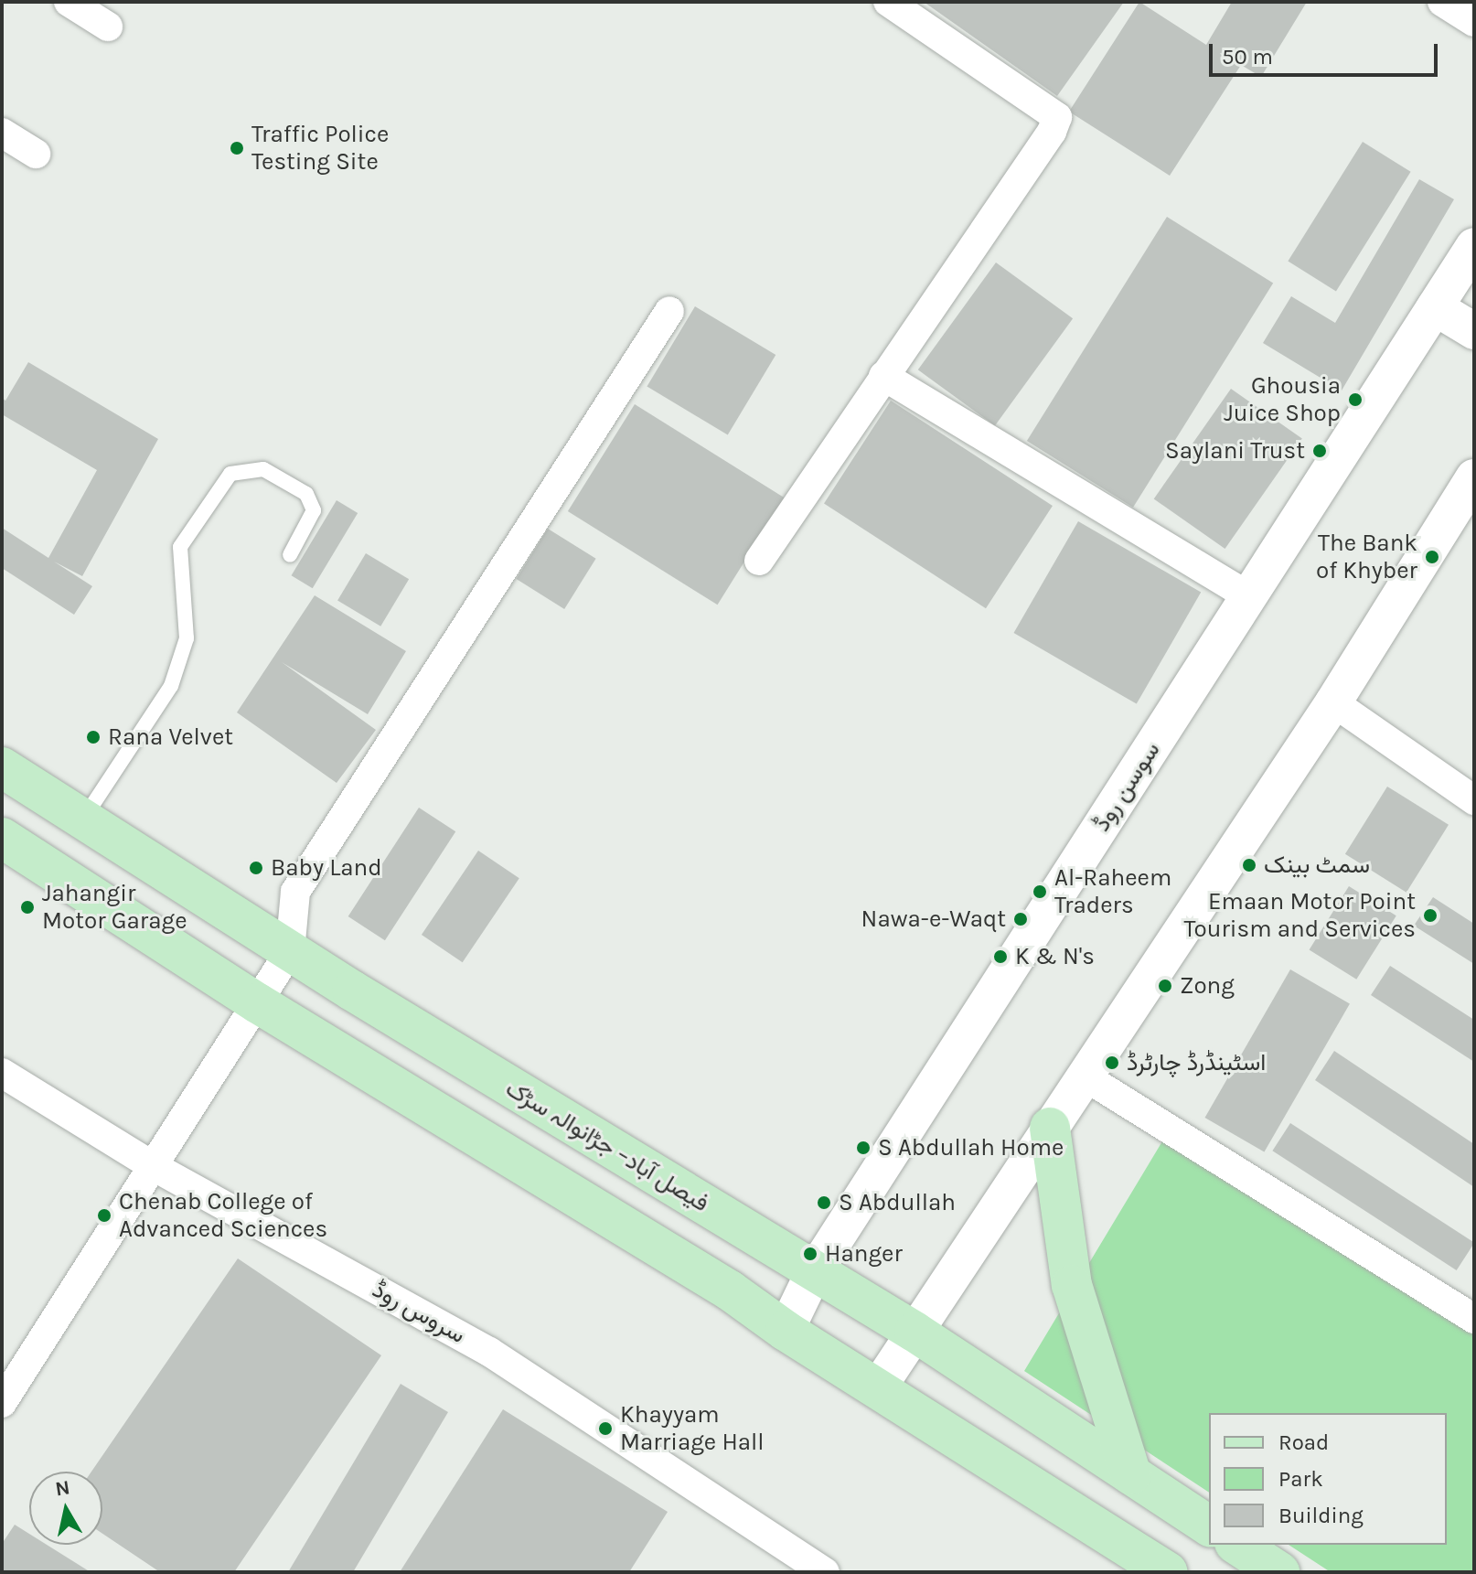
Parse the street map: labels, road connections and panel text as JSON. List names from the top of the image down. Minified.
{"streets":{"main road":["فیصل آباد– جڑانوالہ سڑک"],"street":["سوسن روڈ","سروس روڈ"]},"crossings":[["سوسن روڈ","فیصل آباد– جڑانوالہ سڑک"]],"places":["Traffic Police Testing Site","Ghousia Juice Shop","Saylani Trust","The Bank of Khyber","Rana Velvet","سمٹ بینک","Baby Land","Al-Raheem Traders","Jahangir Motor Garage","Emaan Motor Point Tourism and Services","Nawa-e-Waqt","K & N's","Zong","اسٹینڈرڈ چارٹرڈ","S Abdullah Home","S Abdullah","Chenab College of Advanced Sciences","Hanger","Khayyam Marriage Hall"],"legend":["Road","Park","Building"],"scale_bar":"50 m","north":"top"}
